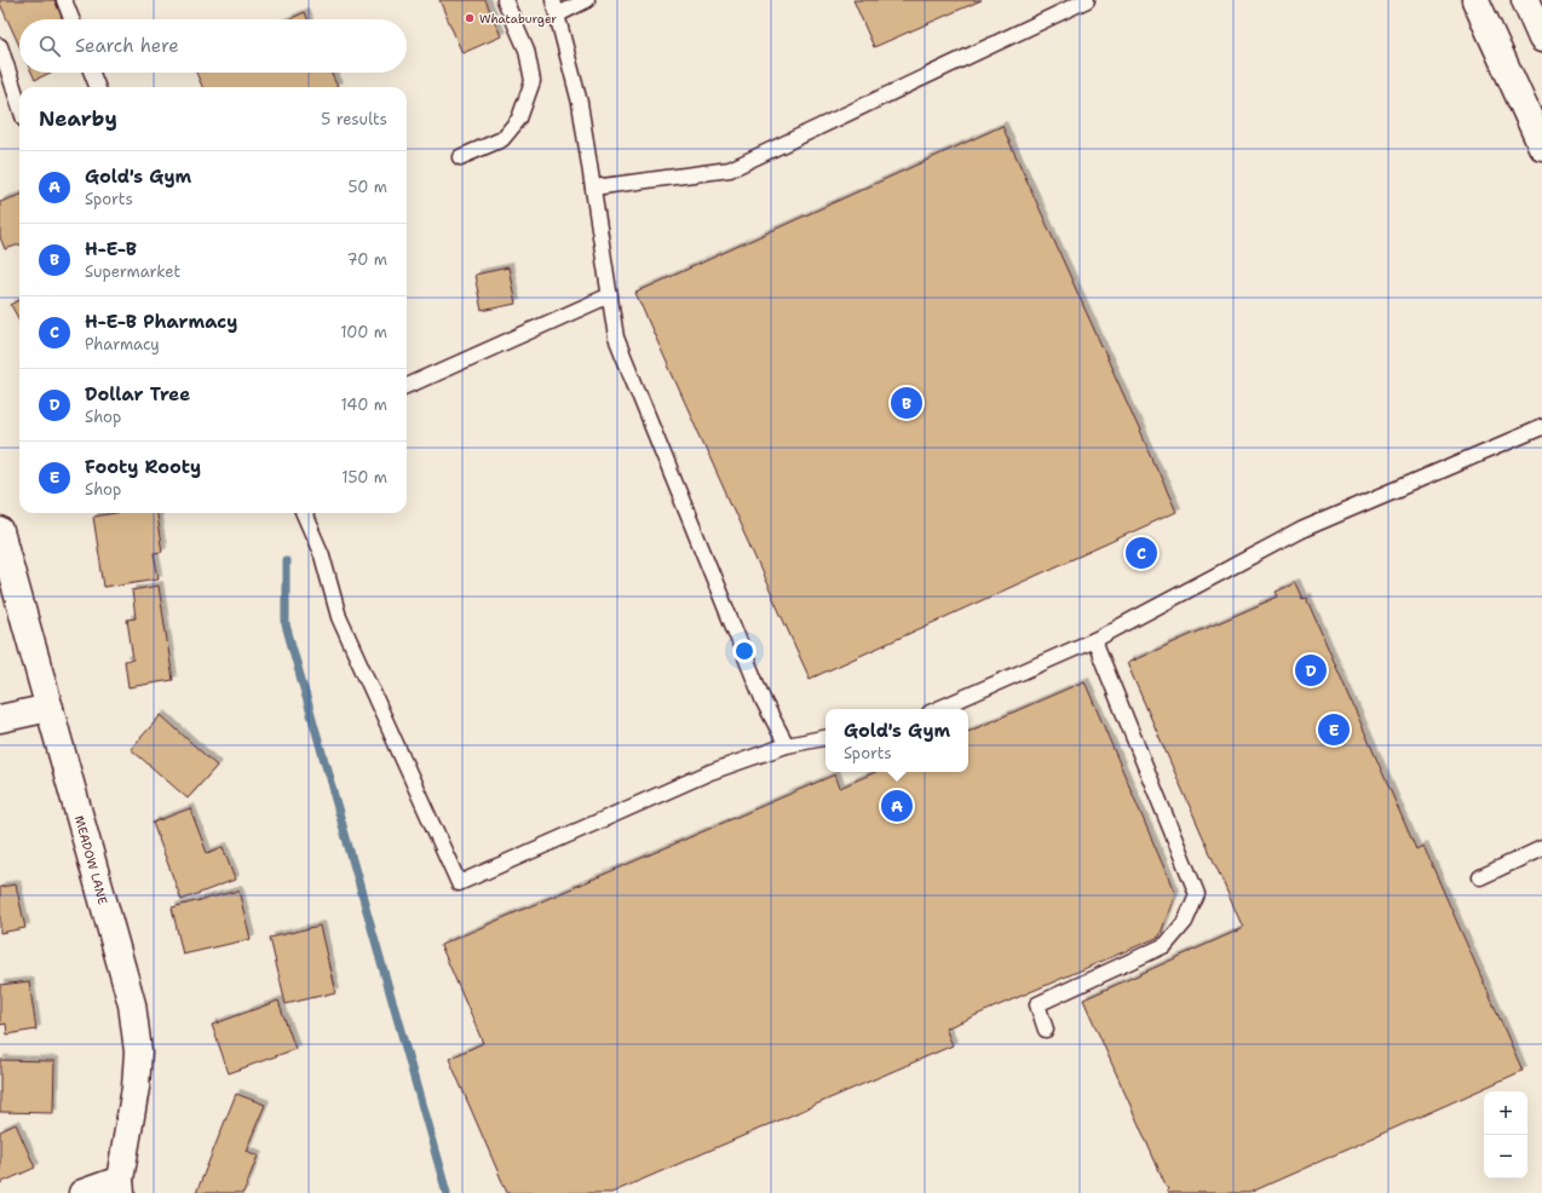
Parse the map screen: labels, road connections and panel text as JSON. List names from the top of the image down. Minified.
{"streets":{"street":["MEADOW LANE"]},"places":["Whataburger"],"page":{"search":"Search here","heading":["Nearby","5 results"],"list":[{"mark":"A","name":"Gold's Gym","note":"Sports","value":"50 m"},{"mark":"B","name":"H-E-B","note":"Supermarket","value":"70 m"},{"mark":"C","name":"H-E-B Pharmacy","note":"Pharmacy","value":"100 m"},{"mark":"D","name":"Dollar Tree","note":"Shop","value":"140 m"},{"mark":"E","name":"Footy Rooty","note":"Shop","value":"150 m"}],"pins":["B","C","D","E","A"],"popup":["Gold's Gym","Sports"],"map_buttons":["+","−"]}}
